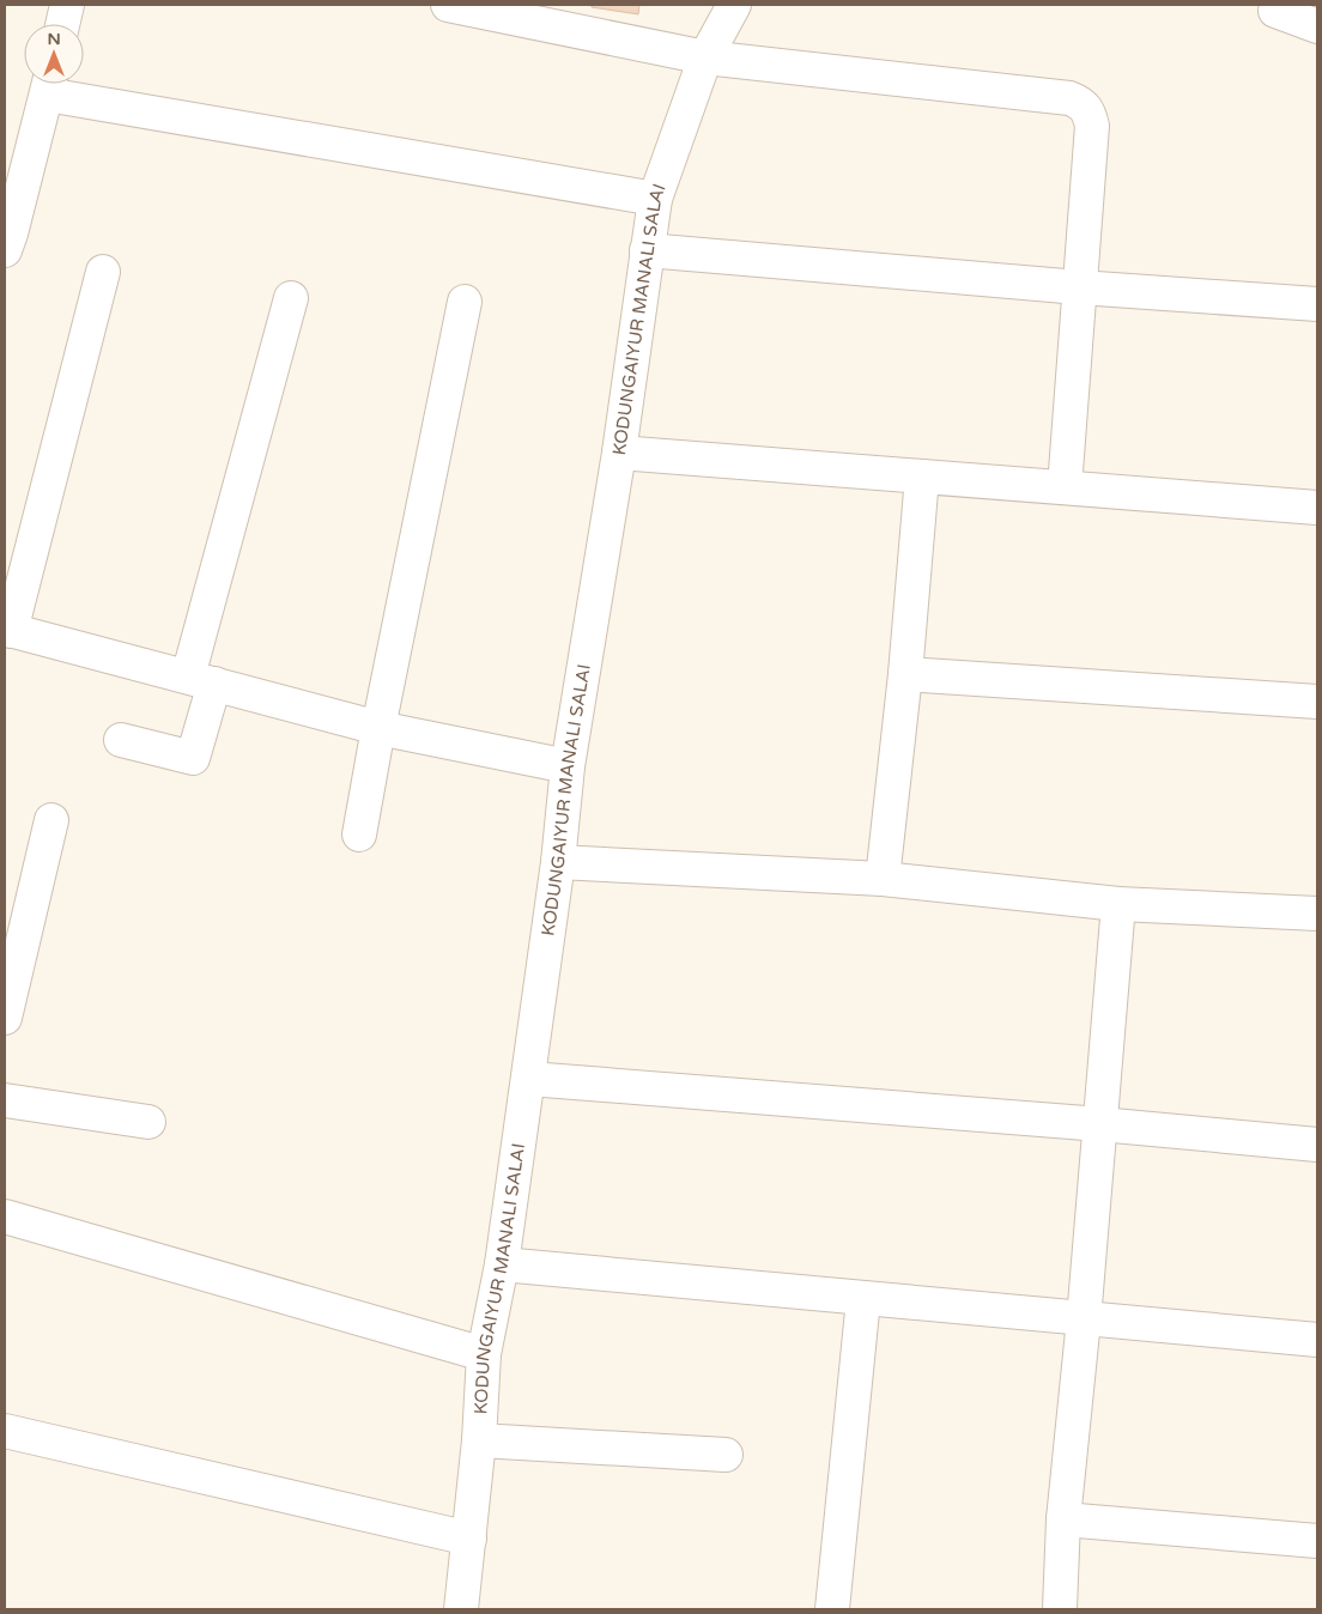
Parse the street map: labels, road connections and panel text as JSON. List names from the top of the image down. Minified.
{"streets":{"street":["KODUNGAIYUR MANALI SALAI"]},"north":"top"}
